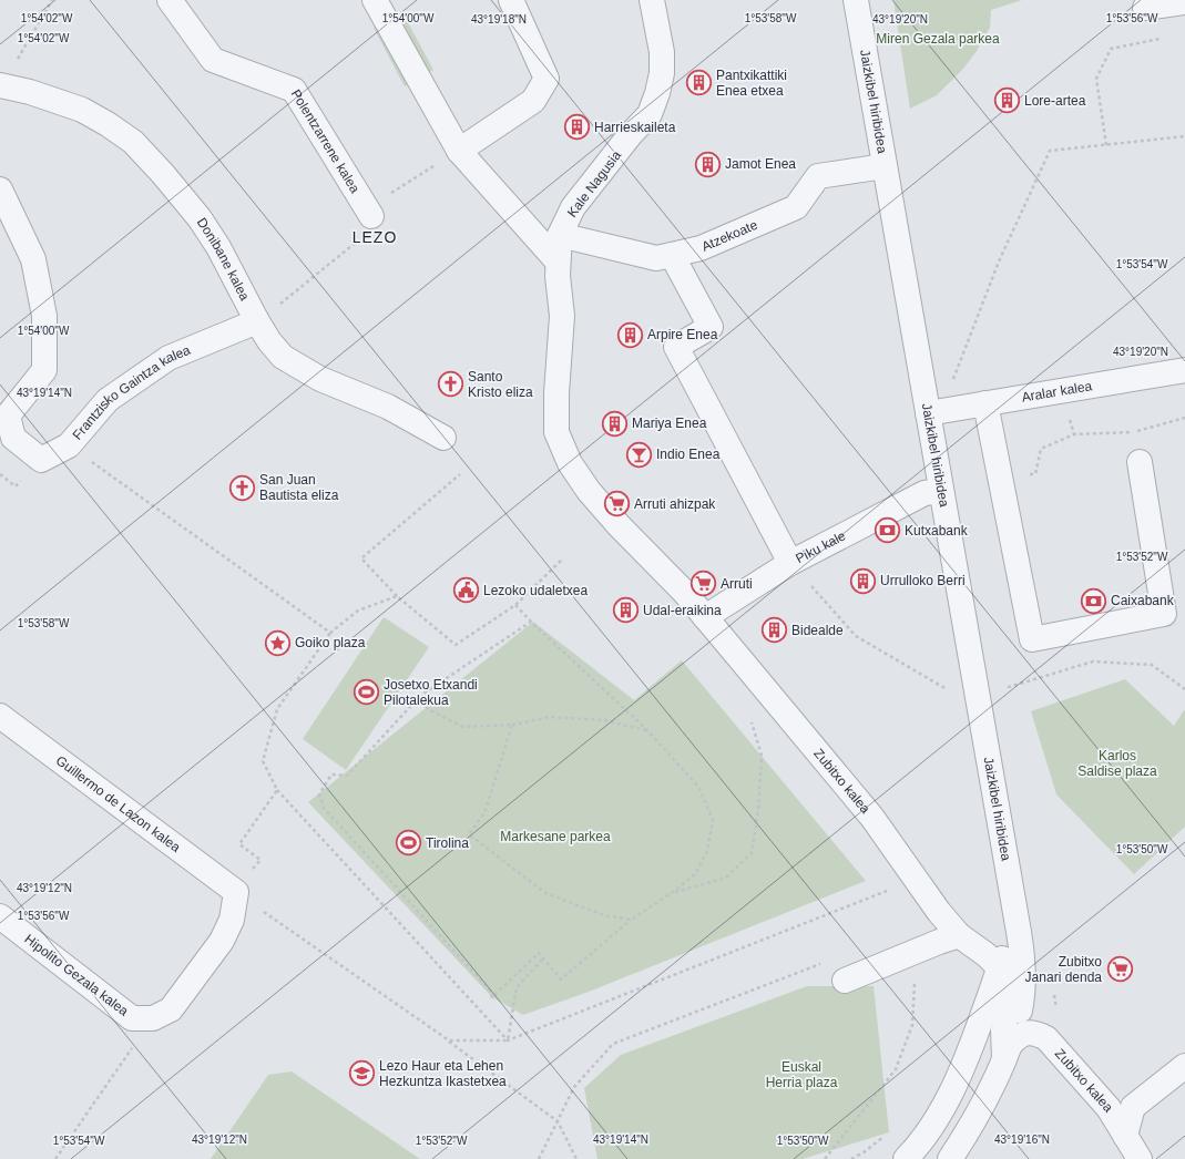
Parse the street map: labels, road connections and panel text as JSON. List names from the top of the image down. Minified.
{"streets":{"street":["Jaizkibel hiribidea","Polentzarrene kalea","Kale Nagusia","Atzekoate","Donibane kalea","Aralar kalea","Frantzisko Gaintza kalea","Piku kale","Zubitxo kalea","Guillermo de Lazon kalea","Hipolito Gezala kalea"]},"crossings":[["Jaizkibel hiribidea","Atzekoate"],["Jaizkibel hiribidea","Aralar kalea"],["Jaizkibel hiribidea","Piku kale"],["Jaizkibel hiribidea","Zubitxo kalea"],["Kale Nagusia","Atzekoate"],["Kale Nagusia","Zubitxo kalea"],["Donibane kalea","Frantzisko Gaintza kalea"],["Piku kale","Zubitxo kalea"]],"districts":["LEZO"],"parks":["Miren Gezala parkea","Karlos Saldise plaza","Markesane parkea","Euskal Herria plaza"],"places":{"building":["Pantxikattiki Enea etxea","Lore-artea","Harrieskaileta","Jamot Enea","Arpire Enea","Mariya Enea","Urrulloko Berri","Udal-eraikina","Bidealde"],"church":["Santo Kristo eliza","San Juan Bautista eliza"],"bar":["Indio Enea"],"supermarket":["Arruti ahizpak","Arruti","Zubitxo Janari denda"],"bank":["Kutxabank","Caixabank"],"public building":["Lezoko udaletxea"],"place":["Goiko plaza"],"sports":["Josetxo Etxandi Pilotalekua","Tirolina"],"school or university":["Lezo Haur eta Lehen Hezkuntza Ikastetxea"]},"coordinates":["1°54'02\"W","1°53'58\"W","1°54'00\"W","1°53'56\"W","43°19'20\"N","43°19'18\"N","1°53'54\"W","43°19'14\"N","1°53'52\"W","1°53'50\"W","43°19'12\"N","43°19'16\"N"]}
